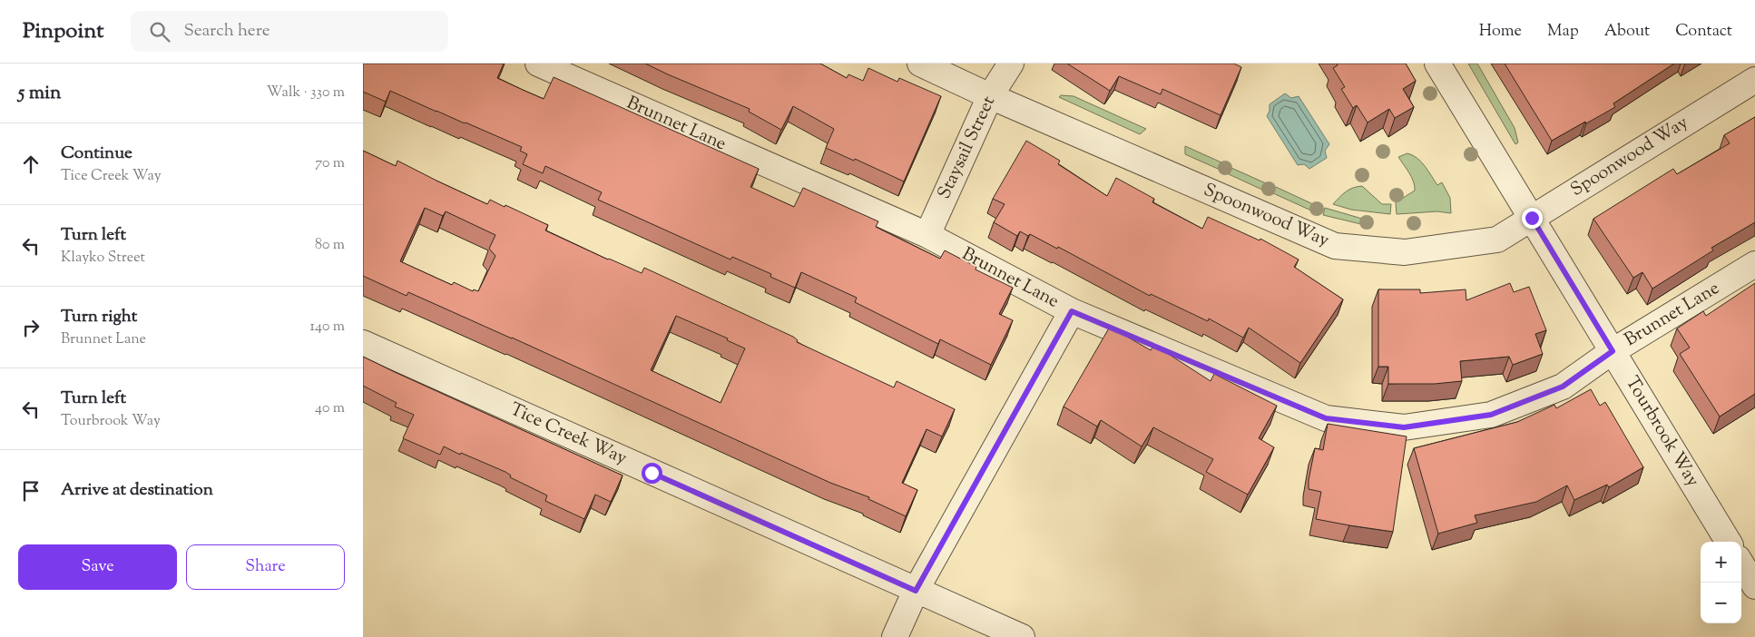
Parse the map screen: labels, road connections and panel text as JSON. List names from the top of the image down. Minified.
{"streets":{"street":["Brunnet Lane","Staysail Street","Spoonwood Way","Tourbrook Way","Tice Creek Way"]},"crossings":[["Brunnet Lane","Staysail Street"],["Brunnet Lane","Tourbrook Way"],["Staysail Street","Spoonwood Way"],["Spoonwood Way","Tourbrook Way"]],"page":{"header":"Pinpoint","search":"Search here","nav":["Home","Map","About","Contact"],"heading":["5 min","Walk · 330 m"],"list":[["Continue","Tice Creek Way","70 m"],["Turn left","Klayko Street","80 m"],["Turn right","Brunnet Lane","140 m"],["Turn left","Tourbrook Way","40 m"],"Arrive at destination"],"buttons":["Save","Share"],"map_buttons":["+","−"]}}
